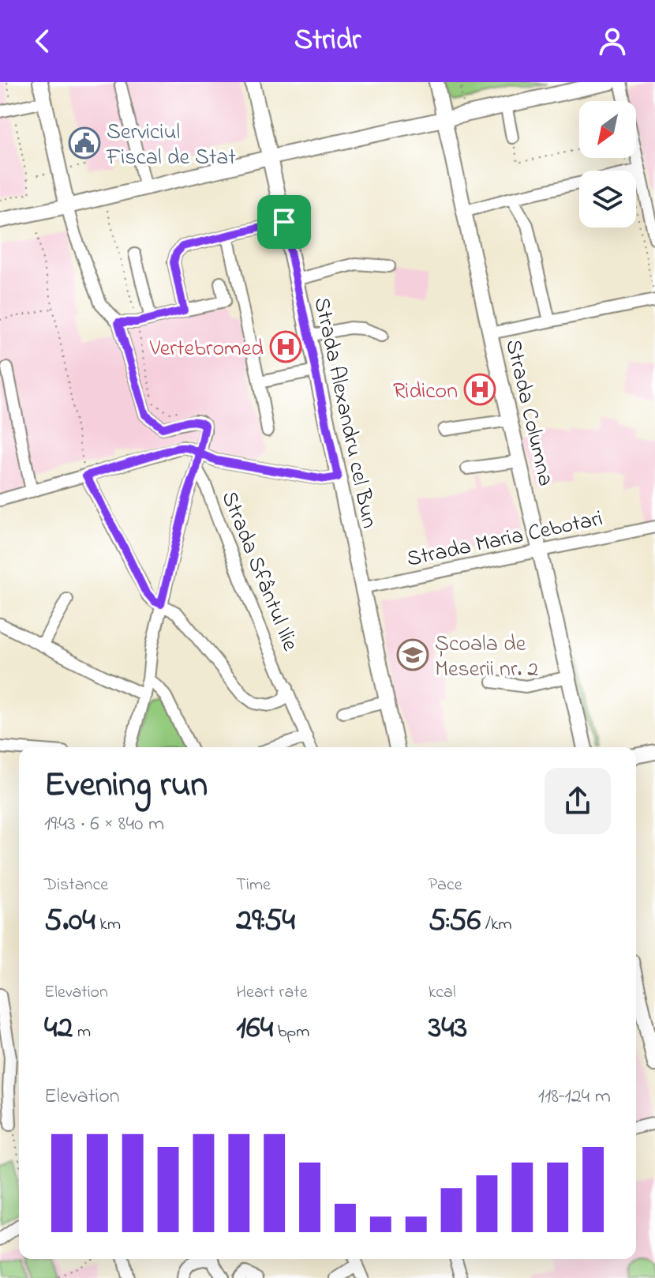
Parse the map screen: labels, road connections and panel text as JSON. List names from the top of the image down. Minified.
{"streets":{"main road":["Strada Alexandru cel Bun","Strada Columna"],"street":["Strada Maria Cebotari","Strada Sfântul Ilie"]},"crossings":[["Strada Alexandru cel Bun","Strada Maria Cebotari"],["Strada Columna","Strada Maria Cebotari"]],"places":{"public building":["Serviciul Fiscal de Stat"],"hospital":["Vertebromed","Ridicon"],"school or university":["Școala de Meserii nr. 2"]},"north":"bottom left","page":{"header":"Stridr","heading":["Evening run","19:43 · 6 × 840 m"],"stats":[["Distance","5.04 km"],["Time","29:54"],["Pace","5:56 /km"],["Elevation","42 m"],["Heart rate","164 bpm"],["kcal","343"]],"chart":["Elevation","118–124 m"]}}
